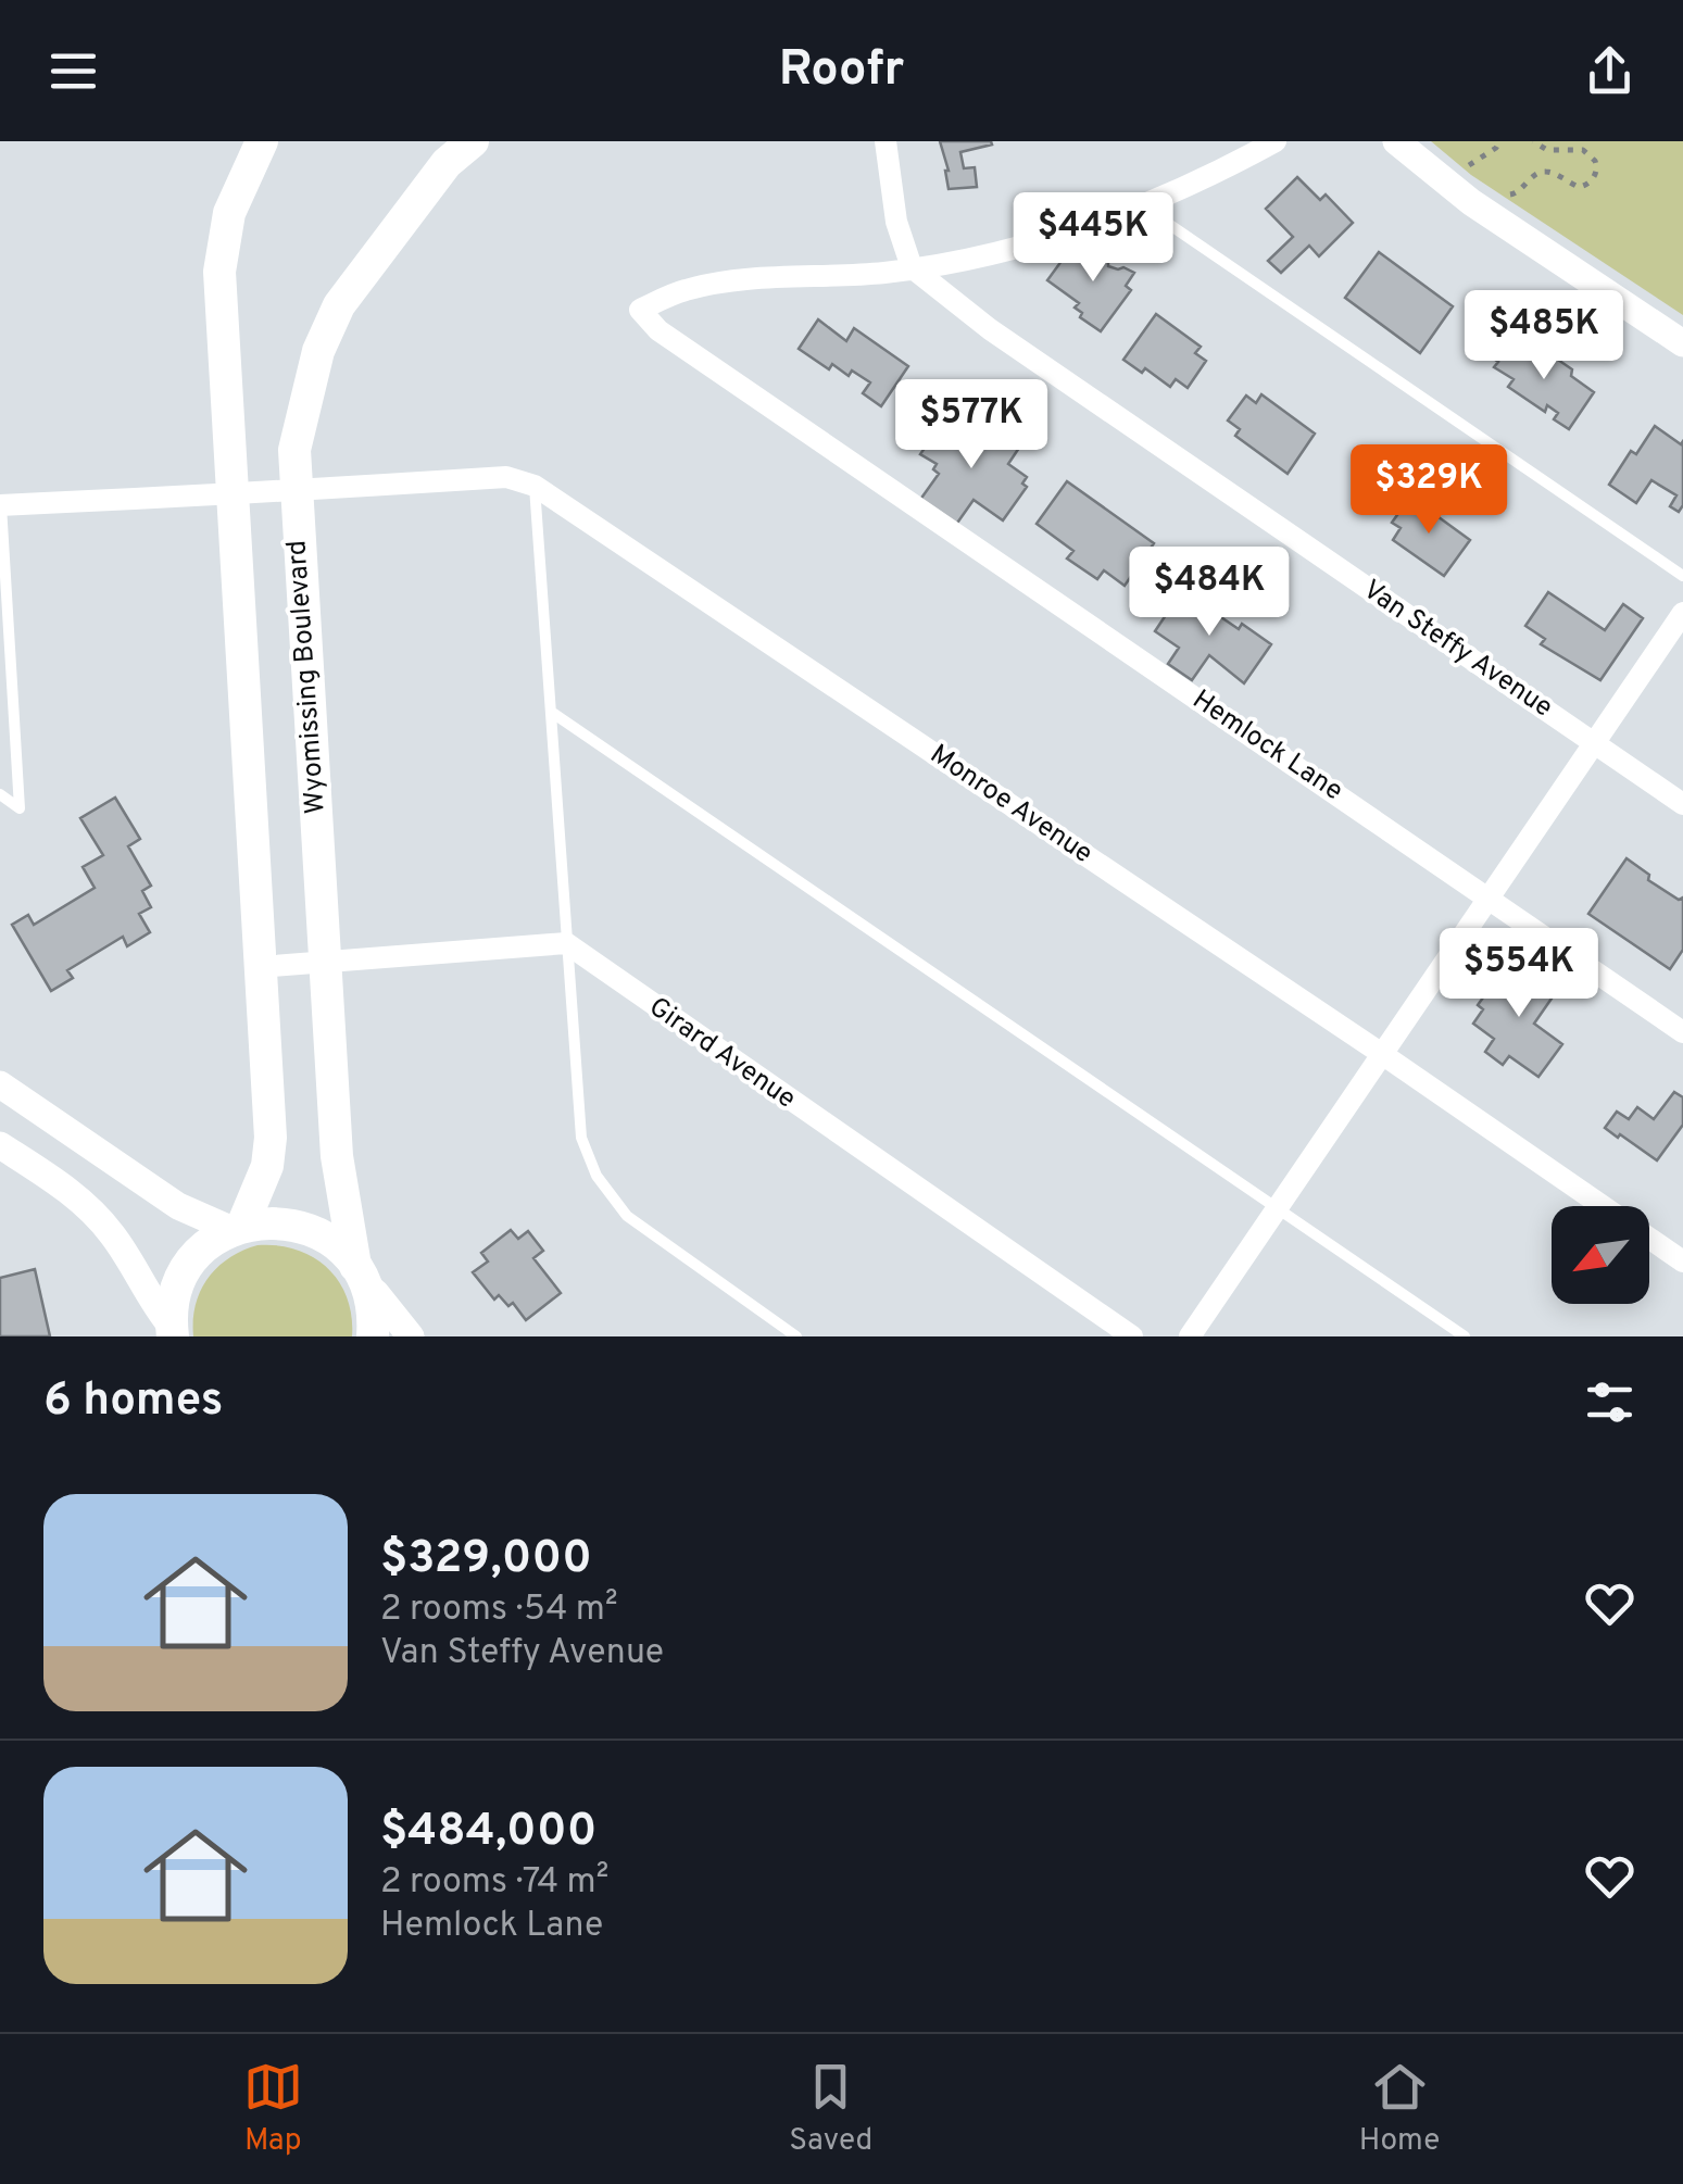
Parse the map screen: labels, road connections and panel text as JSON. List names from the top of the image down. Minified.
{"streets":{"main road":["Wyomissing Boulevard"],"street":["Van Steffy Avenue","Hemlock Lane","Monroe Avenue","Girard Avenue"]},"crossings":[["Van Steffy Avenue","Hemlock Lane"],["Wyomissing Boulevard","Monroe Avenue"]],"north":"bottom left","page":{"header":"Roofr","price":["$445K","$485K","$577K","$329K","$484K","$554K"],"heading":"6 homes","list":[{"name":"$329,000","note":"2 rooms · 54 m² · Van Steffy Avenue"},{"name":"$484,000","note":"2 rooms · 74 m² · Hemlock Lane"}],"tabs":["Map","Saved","Home"]}}
